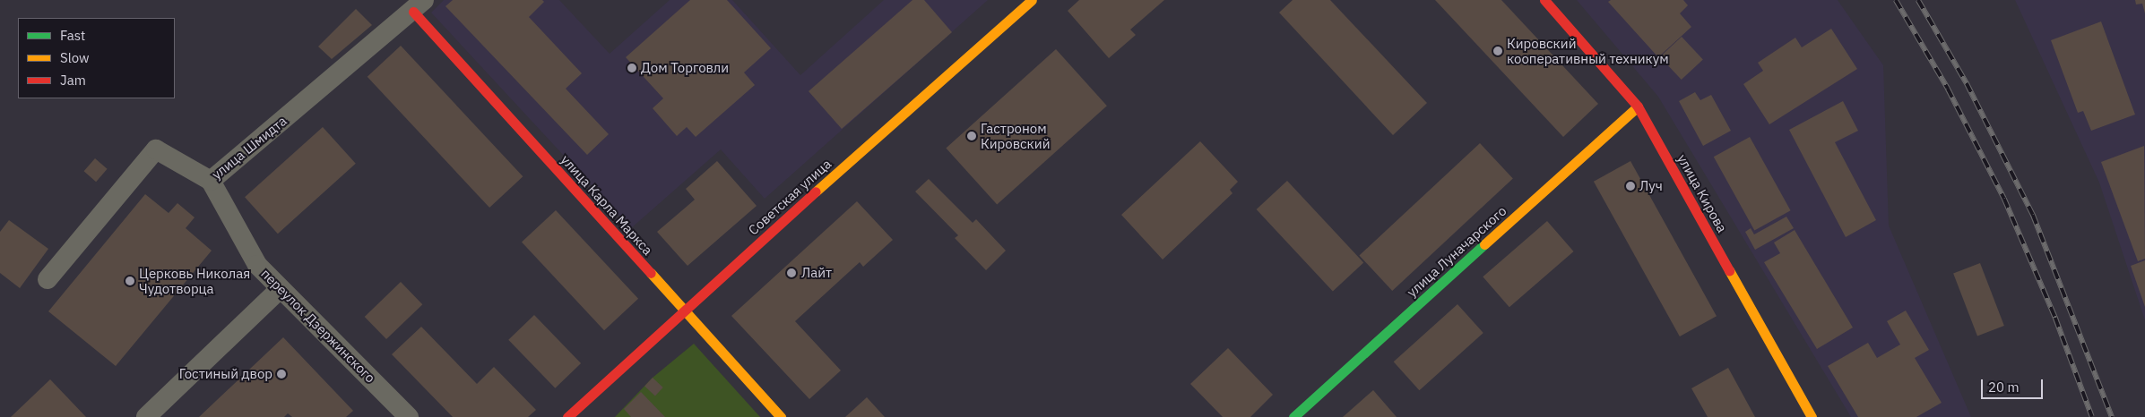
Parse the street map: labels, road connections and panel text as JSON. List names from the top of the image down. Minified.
{"streets":{"street":["улица Шмидта","улица Кирова","Советская улица","улица Карла Маркса","улица Луначарского","переулок Дзержинского"]},"crossings":[["улица Шмидта","улица Карла Маркса"],["улица Шмидта","переулок Дзержинского"],["улица Кирова","улица Луначарского"],["Советская улица","улица Карла Маркса"]],"places":["Кировский кооперативный техникум","Дом Торговли","Гастроном Кировский","Луч","Лайт","Церковь Николая Чудотворца","Гостиный двор"],"legend":["Fast","Slow","Jam"],"scale_bar":"20 m"}
